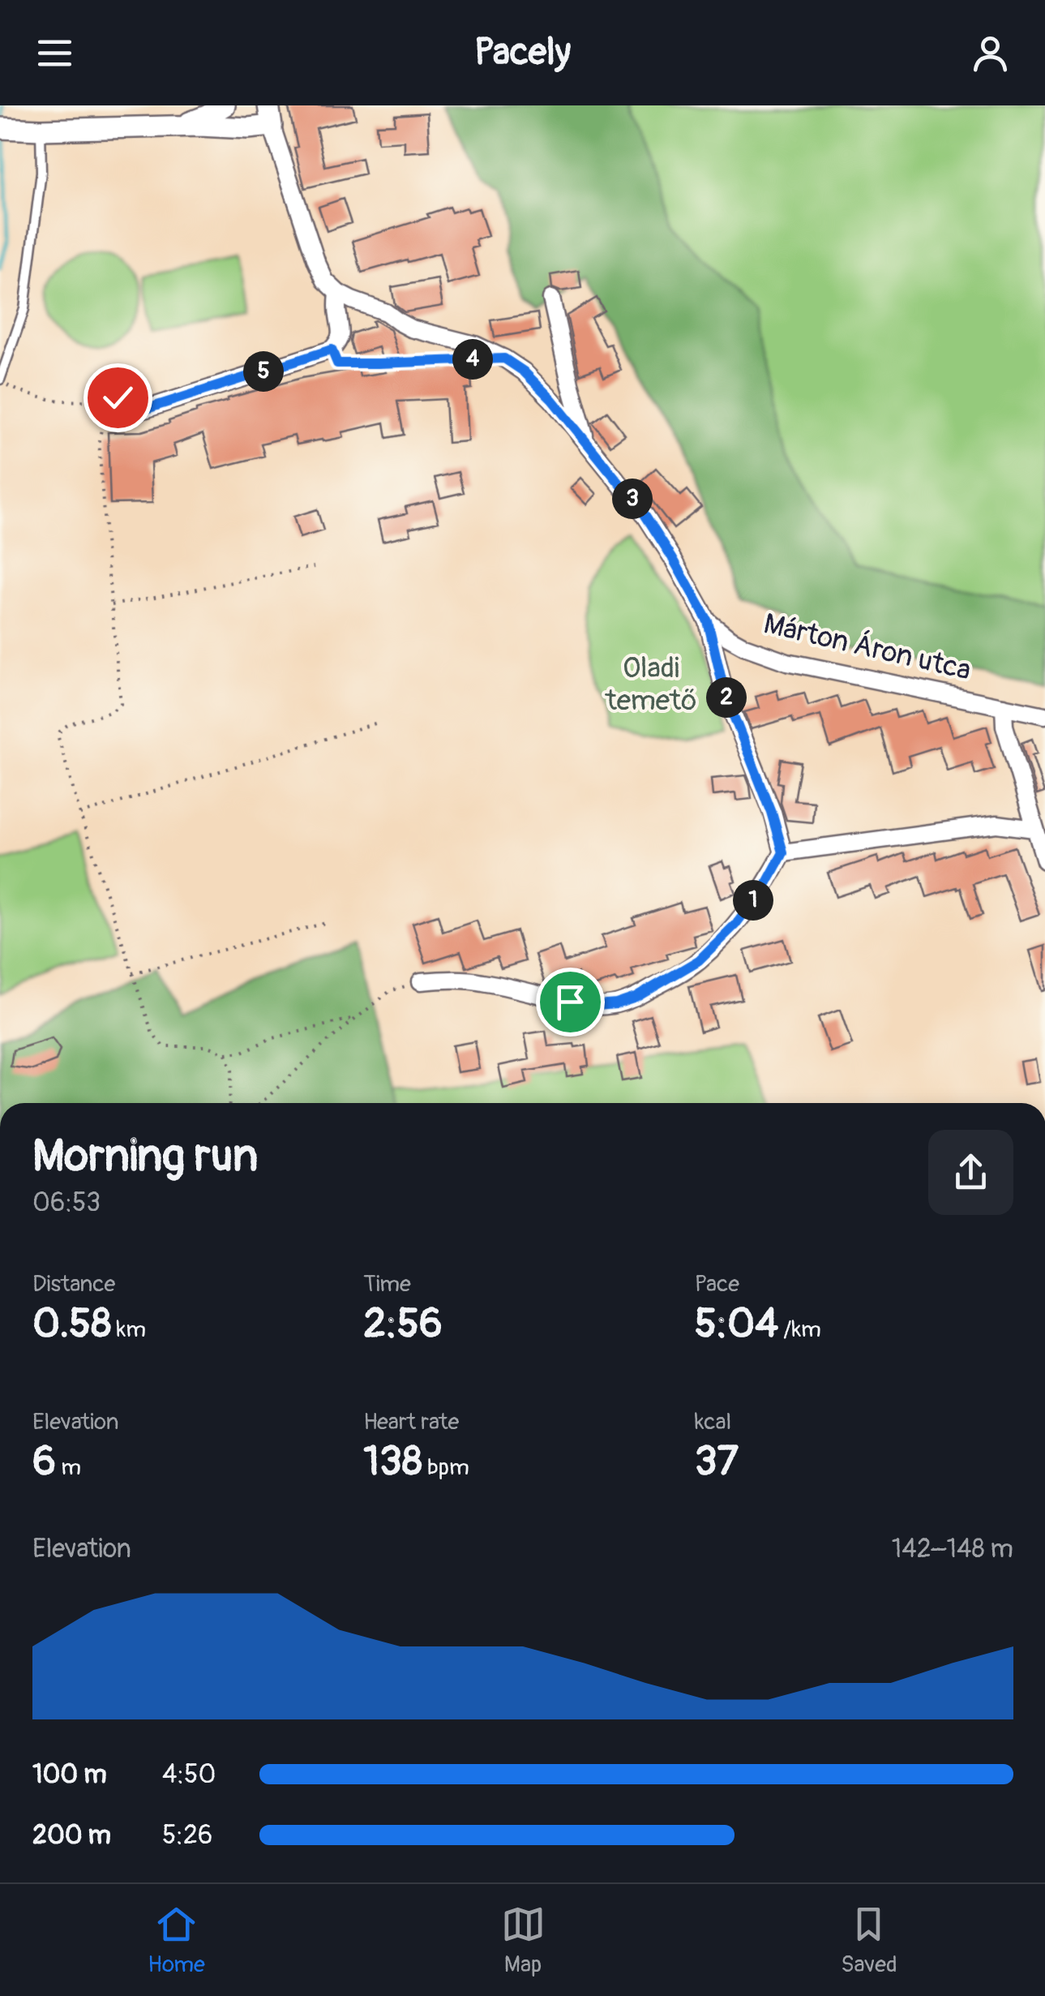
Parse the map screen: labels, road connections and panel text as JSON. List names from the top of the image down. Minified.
{"streets":{"street":["Márton Áron utca"]},"parks":["Oladi temető"],"page":{"header":"Pacely","pins":["4","5","3","2","1"],"heading":["Morning run","06:53"],"stats":[["Distance","0.58 km"],["Time","2:56"],["Pace","5:04 /km"],["Elevation","6 m"],["Heart rate","138 bpm"],["kcal","37"]],"chart":["Elevation","142–148 m"],"list":[{"name":"100 m","note":"4:50"},{"name":"200 m","note":"5:26"}],"tabs":["Home","Map","Saved"]}}
